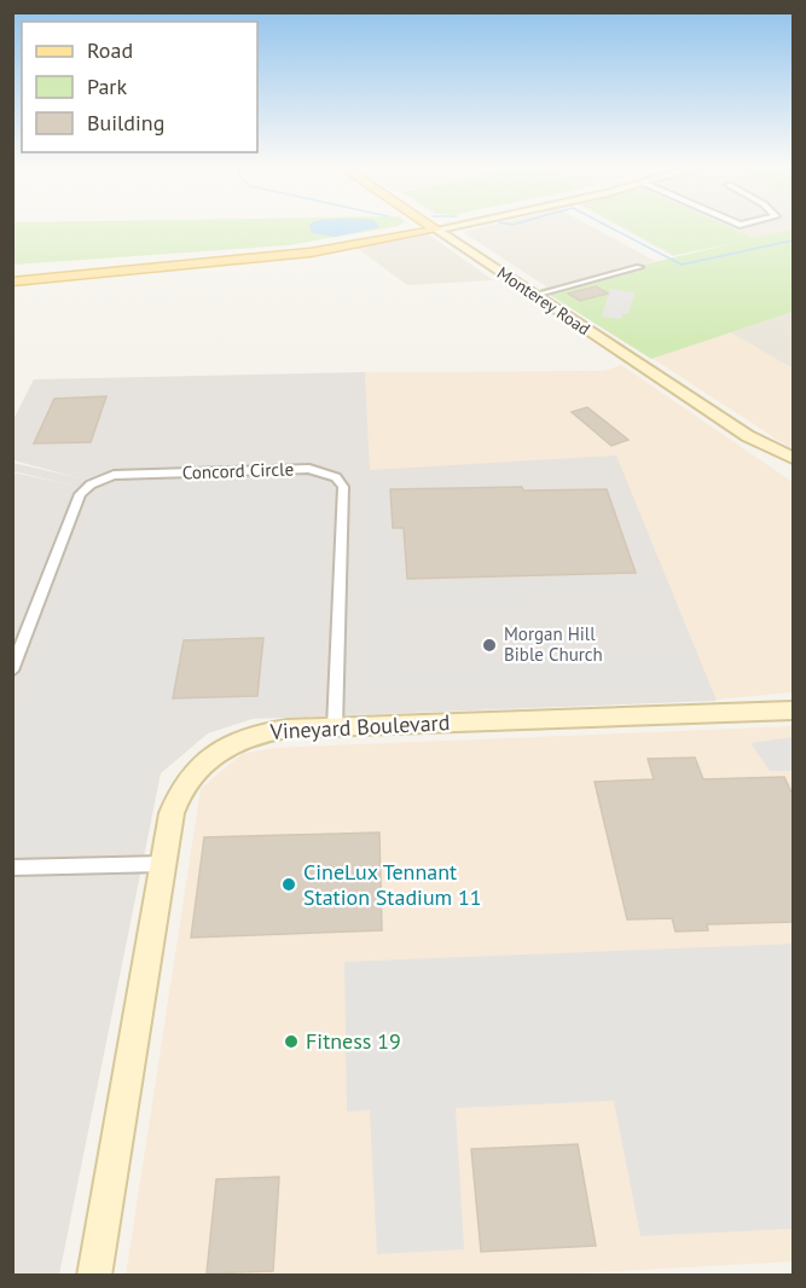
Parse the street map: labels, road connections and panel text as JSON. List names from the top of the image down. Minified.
{"streets":{"main road":["Monterey Road","Vineyard Boulevard"],"street":["Concord Circle"]},"crossings":[["Concord Circle","Vineyard Boulevard"]],"places":["Morgan Hill Bible Church","CineLux Tennant Station Stadium 11","Fitness 19"],"legend":["Road","Park","Building"]}
